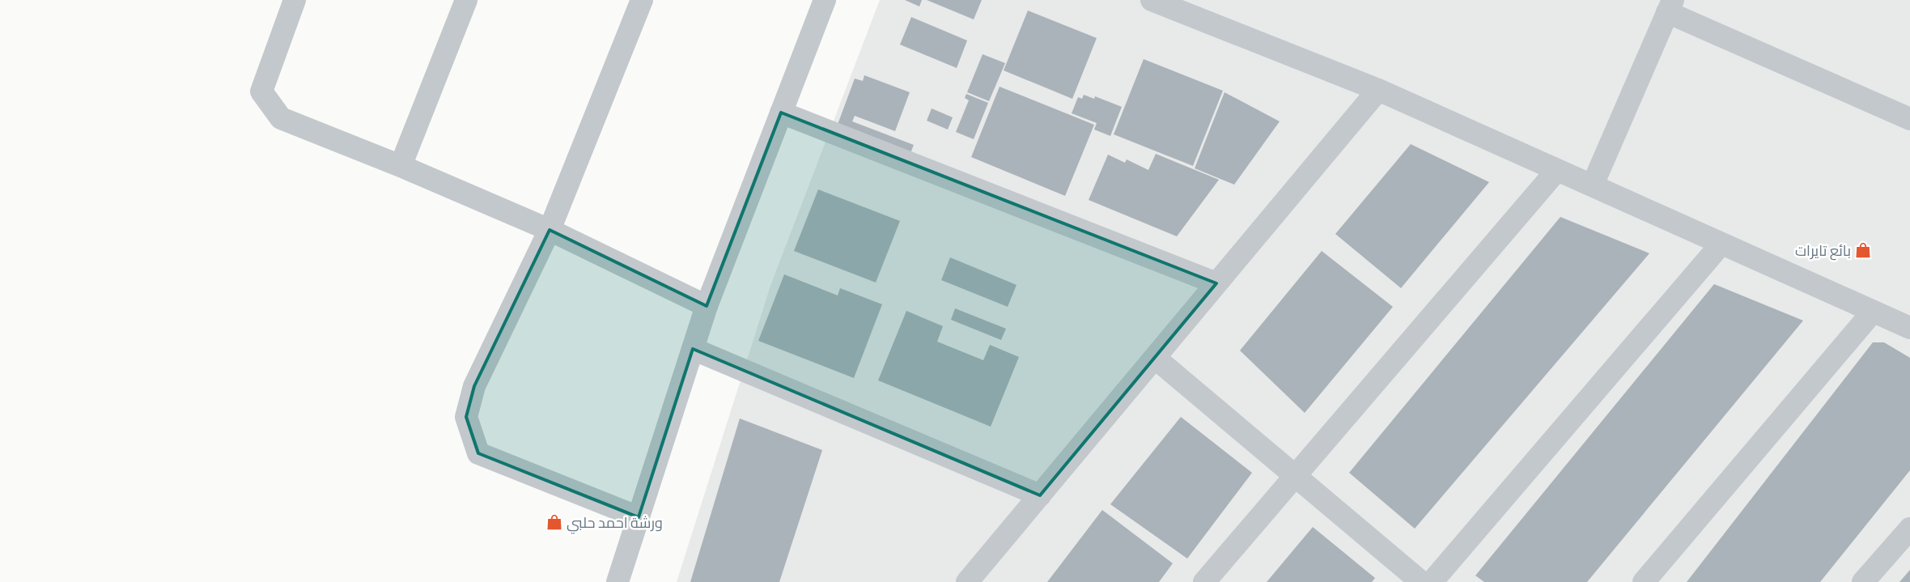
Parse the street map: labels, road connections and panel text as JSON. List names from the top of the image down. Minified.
{"places":{"shop":["بائع تایرات","ورشة احمد حلبي"]}}
